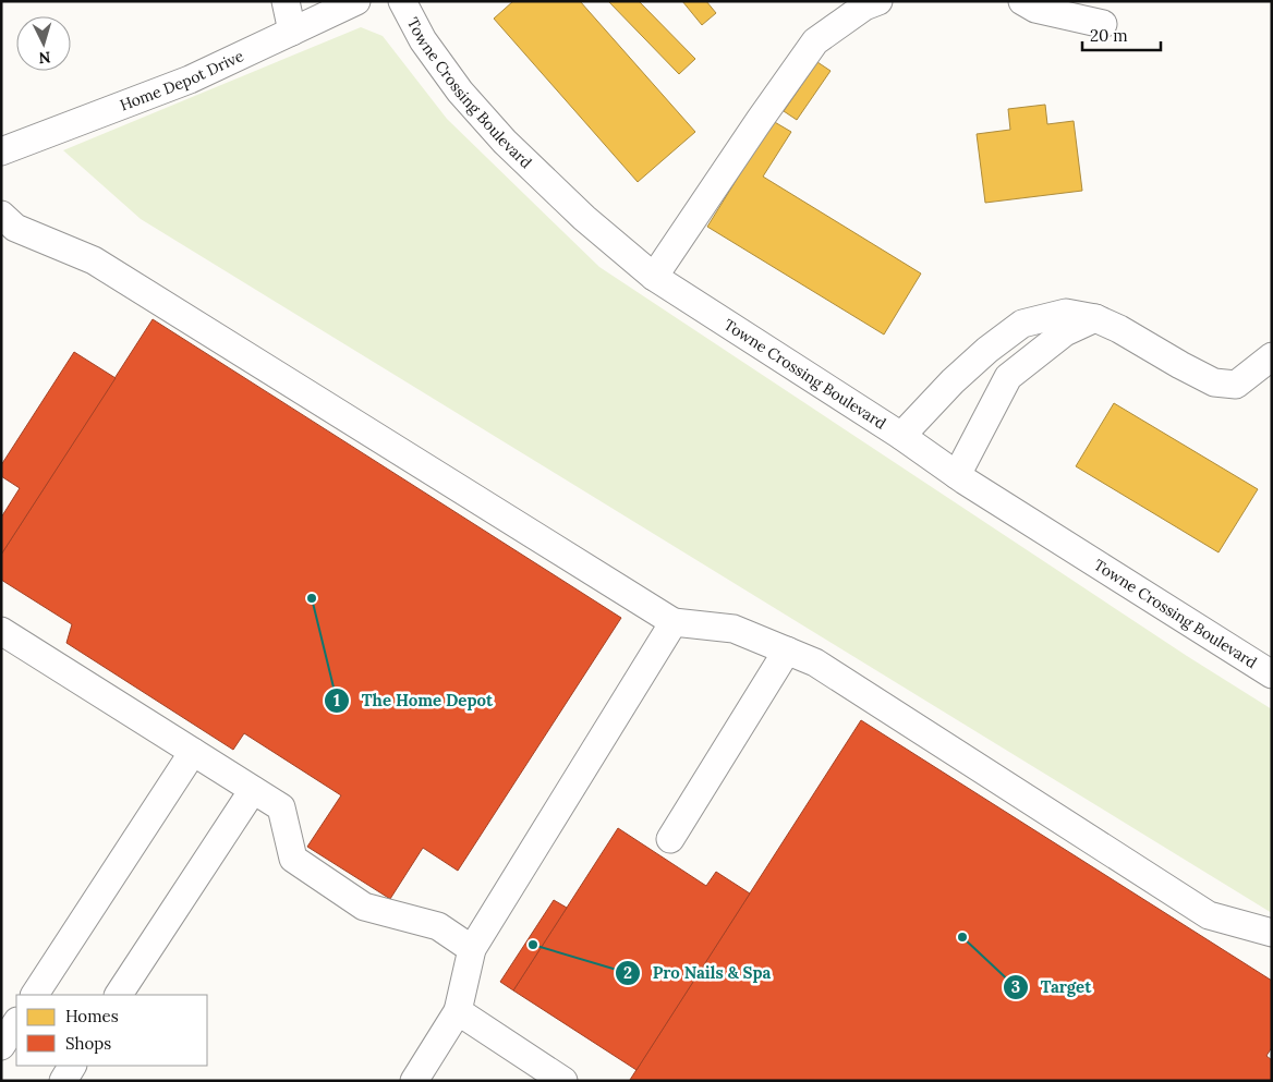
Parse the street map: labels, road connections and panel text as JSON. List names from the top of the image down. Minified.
{"streets":{"street":["Home Depot Drive","Towne Crossing Boulevard"]},"places":["The Home Depot","Target","Pro Nails & Spa"],"legend":["Homes","Shops"],"scale_bar":"20 m","north":"bottom"}
